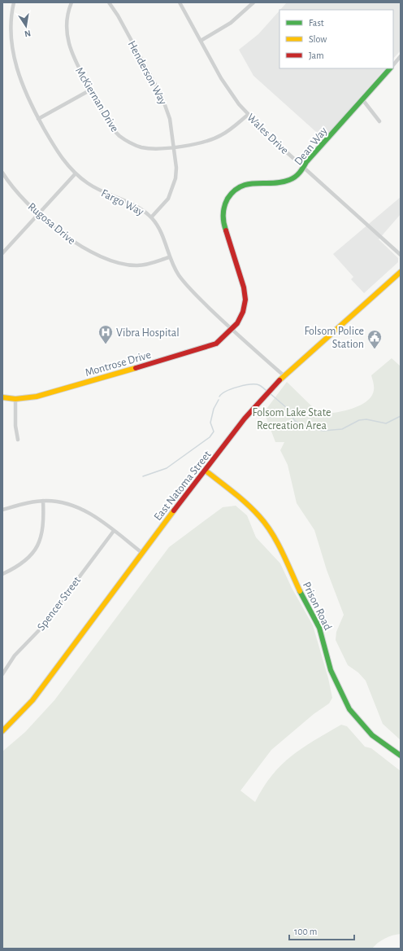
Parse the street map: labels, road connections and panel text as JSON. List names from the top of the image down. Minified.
{"streets":{"street":["Henderson Way","McKiernan Drive","Wales Drive","Dean Way","Fargo Way","Rugosa Drive","Montrose Drive","East Natoma Street","Spencer Street","Prison Road"]},"crossings":[["Henderson Way","McKiernan Drive"],["Henderson Way","Fargo Way"],["McKiernan Drive","Wales Drive"],["Wales Drive","Dean Way"],["Dean Way","Fargo Way"],["Dean Way","Montrose Drive"],["Fargo Way","Rugosa Drive"],["Fargo Way","Montrose Drive"],["Fargo Way","East Natoma Street"],["East Natoma Street","Prison Road"]],"parks":["Folsom Lake State Recreation Area"],"places":{"hospital":["Vibra Hospital"],"public building":["Folsom Police Station"]},"legend":["Fast","Slow","Jam"],"scale_bar":"100 m","north":"bottom"}
